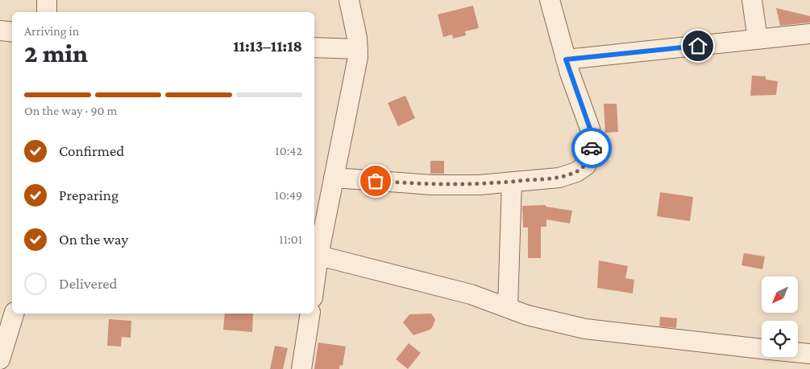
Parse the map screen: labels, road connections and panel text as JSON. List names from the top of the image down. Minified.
{"north":"bottom left","page":{"heading":["2 min","Arriving in","11:13–11:18"],"bar":"On the way · 90 m","list":[["Confirmed","10:42"],["Preparing","10:49"],["On the way","11:01"],"Delivered"]}}
